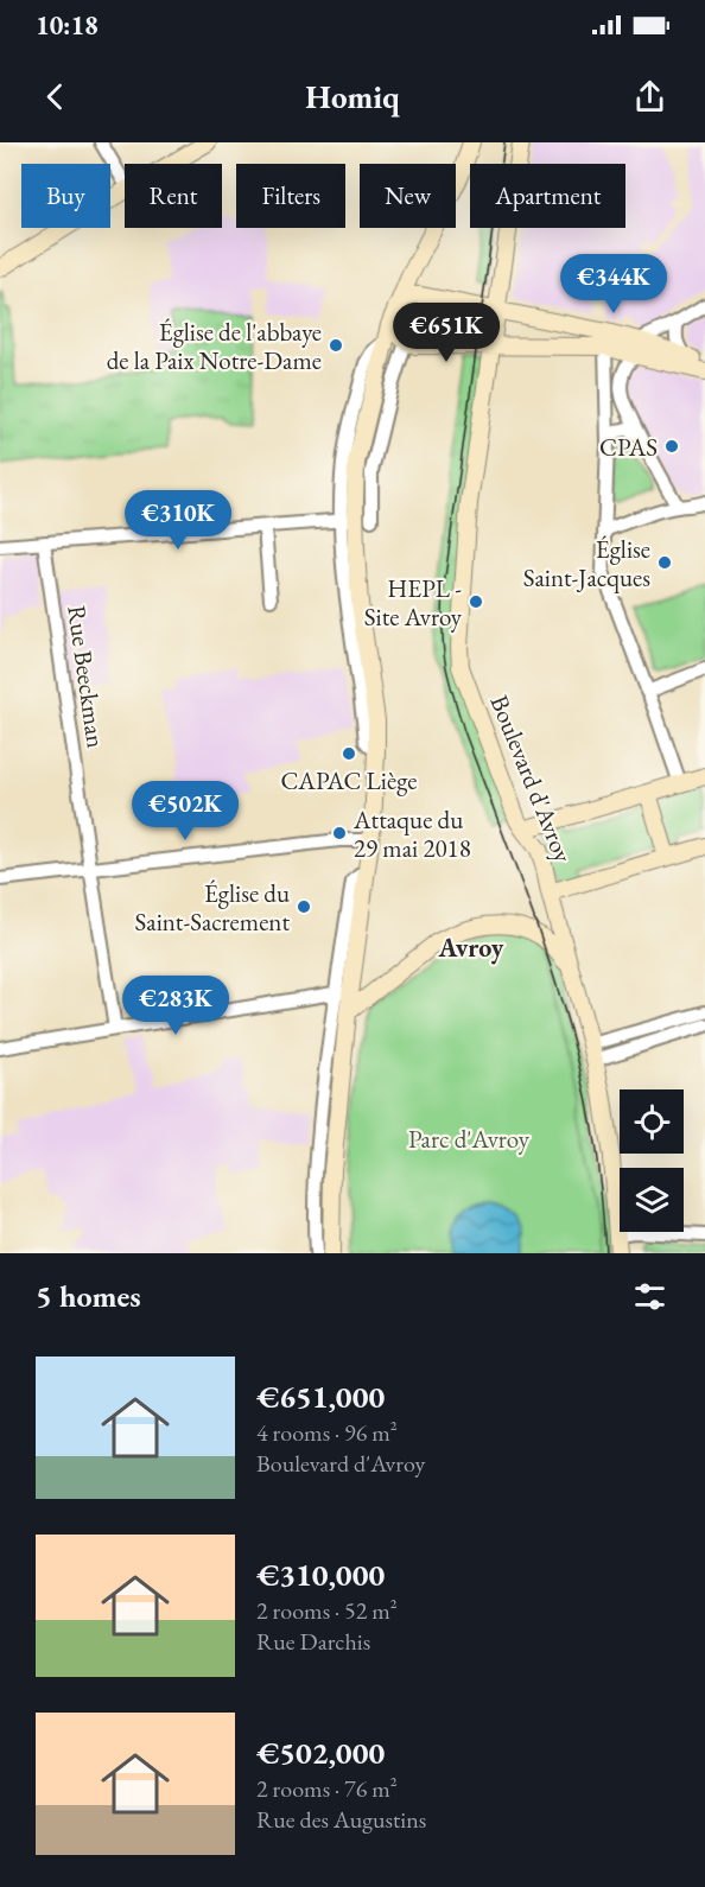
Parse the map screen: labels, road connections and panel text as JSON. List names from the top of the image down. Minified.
{"streets":{"street":["Rue Beeckman","Boulevard d'Avroy"]},"districts":["Avroy"],"parks":["Parc d'Avroy"],"places":["Église de l'abbaye de la Paix Notre-Dame","CPAS","Église Saint-Jacques","HEPL - Site Avroy","CAPAC Liège","Attaque du 29 mai 2018","Église du Saint-Sacrement"],"page":{"status":"10:18","header":"Homiq","chip":["Buy","Rent","Filters","New","Apartment"],"price":["€344K","€651K","€310K","€502K","€283K"],"heading":"5 homes","list":[{"name":"€651,000","note":"4 rooms · 96 m² · Boulevard d'Avroy"},{"name":"€310,000","note":"2 rooms · 52 m² · Rue Darchis"},{"name":"€502,000","note":"2 rooms · 76 m² · Rue des Augustins"}]}}
